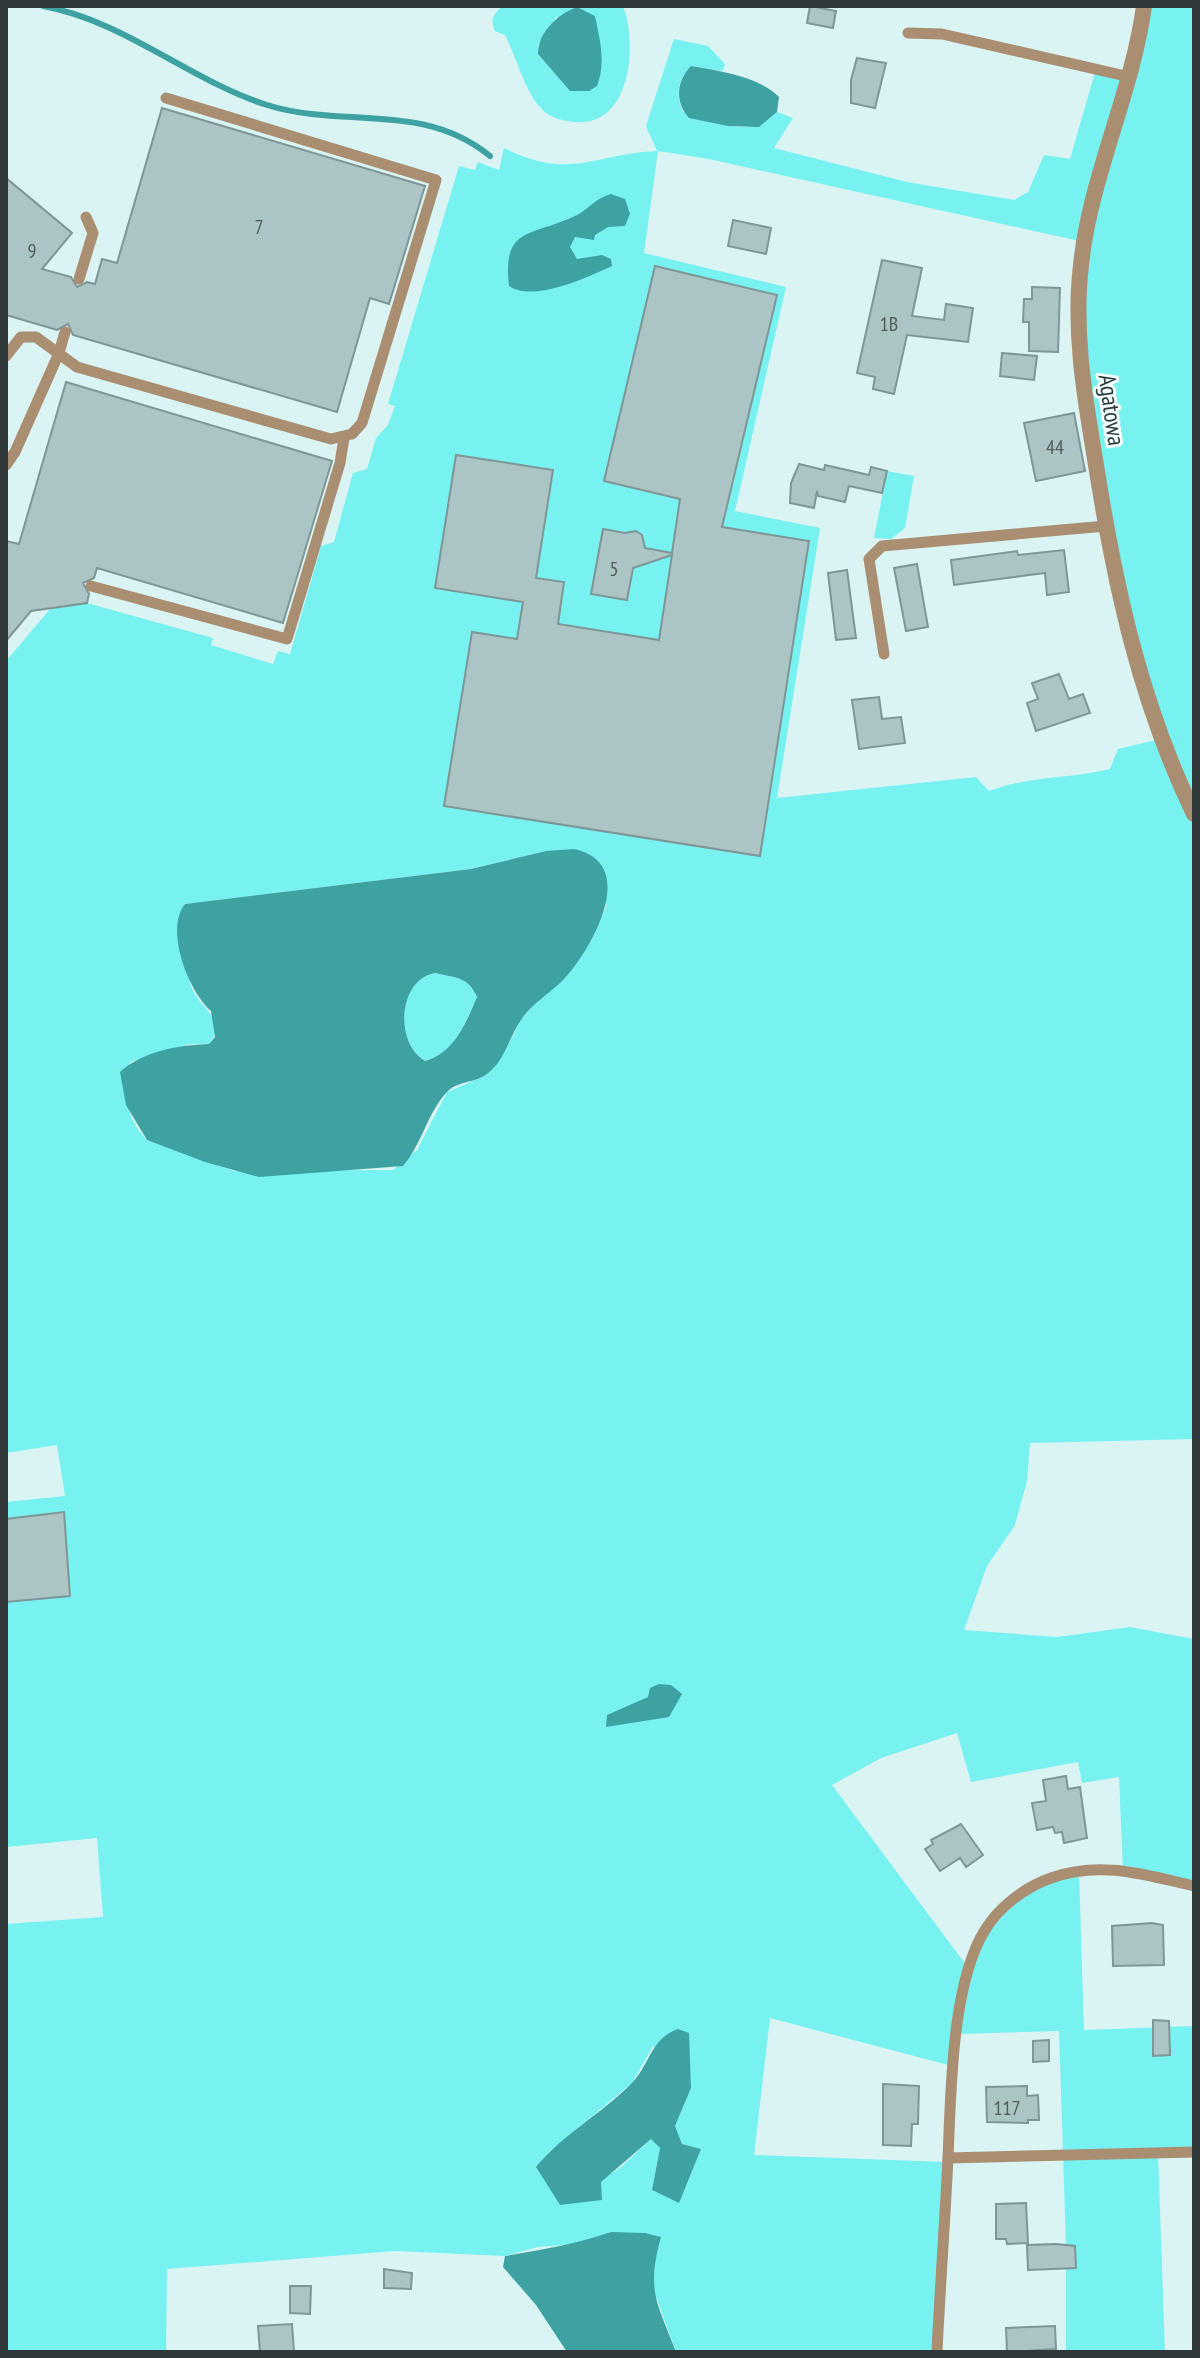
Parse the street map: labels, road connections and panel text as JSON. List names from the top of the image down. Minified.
{"streets":{"street":["Agatowa"]},"house_numbers":["7","9","1B","44","5","117"]}
